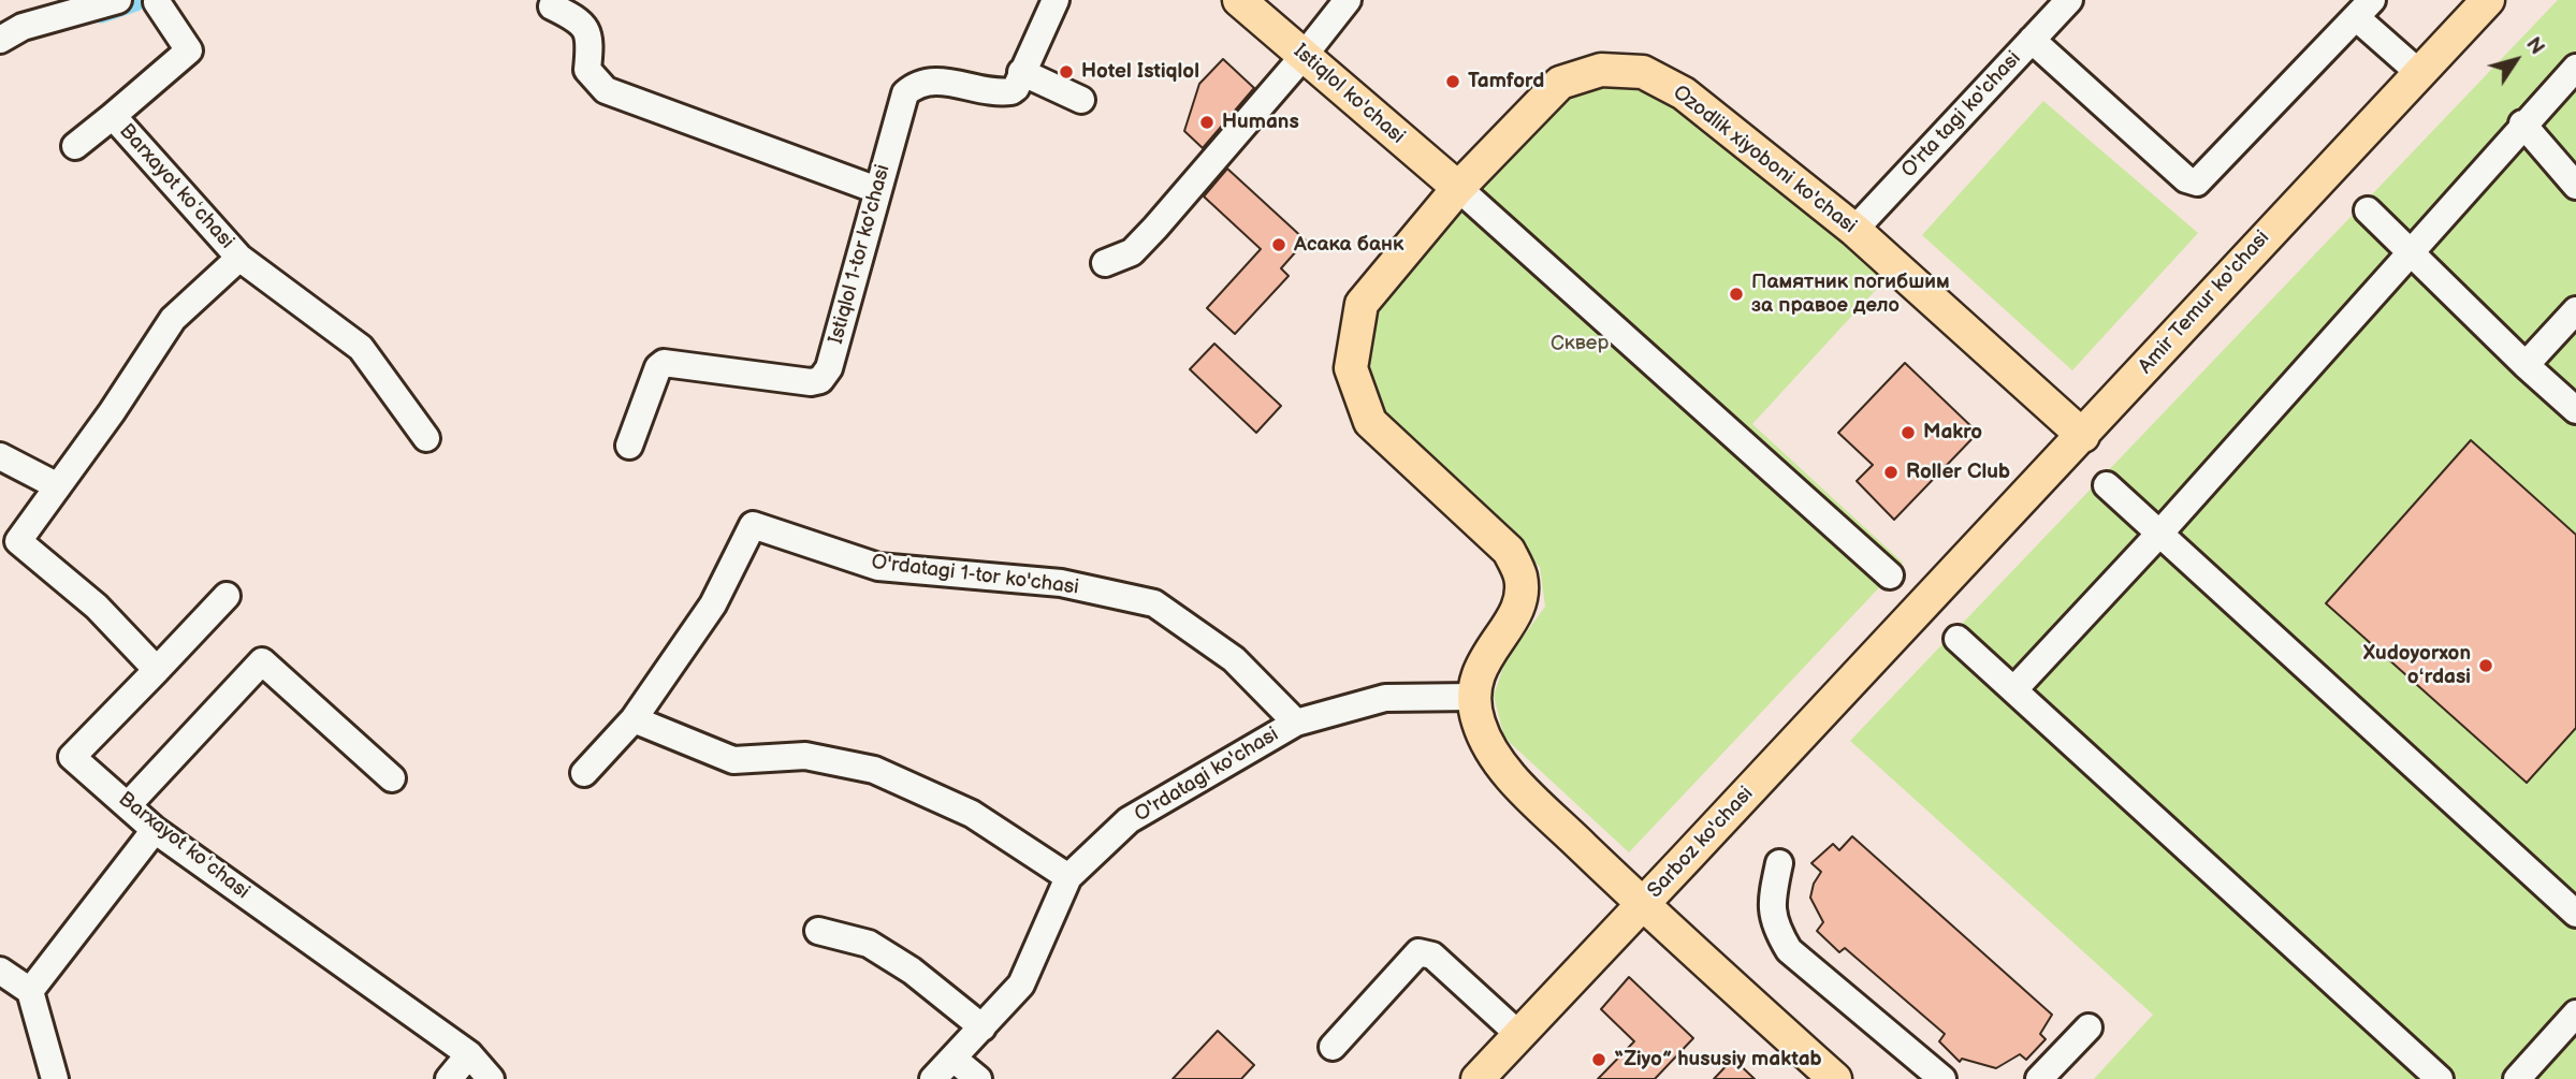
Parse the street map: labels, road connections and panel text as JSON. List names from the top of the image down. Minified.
{"streets":{"main road":["Istiqlol ko'chasi","Ozodlik xiyoboni ko'chasi","Amir Temur ko'chasi","Sarboz ko'chasi"],"street":["O'rta tagi ko'chasi","Barxayot koʻchasi","Istiqlol 1-tor ko'chasi","O'rdatagi 1-tor ko'chasi","O'rdatagi ko'chasi"]},"crossings":[["Istiqlol ko'chasi","Ozodlik xiyoboni ko'chasi"],["O'rta tagi ko'chasi","Ozodlik xiyoboni ko'chasi"],["Ozodlik xiyoboni ko'chasi","Amir Temur ko'chasi"],["Ozodlik xiyoboni ko'chasi","O'rdatagi ko'chasi"],["Amir Temur ko'chasi","Sarboz ko'chasi"],["O'rdatagi 1-tor ko'chasi","O'rdatagi ko'chasi"]],"parks":["Сквер"],"places":["Hotel Istiqlol","Tamford","Humans","Асака банк","Памятник погибшим за правое дело","Makro","Roller Club","Xudoyorxon oʻrdasi","“Ziyo” hususiy maktab"],"north":"top right"}
